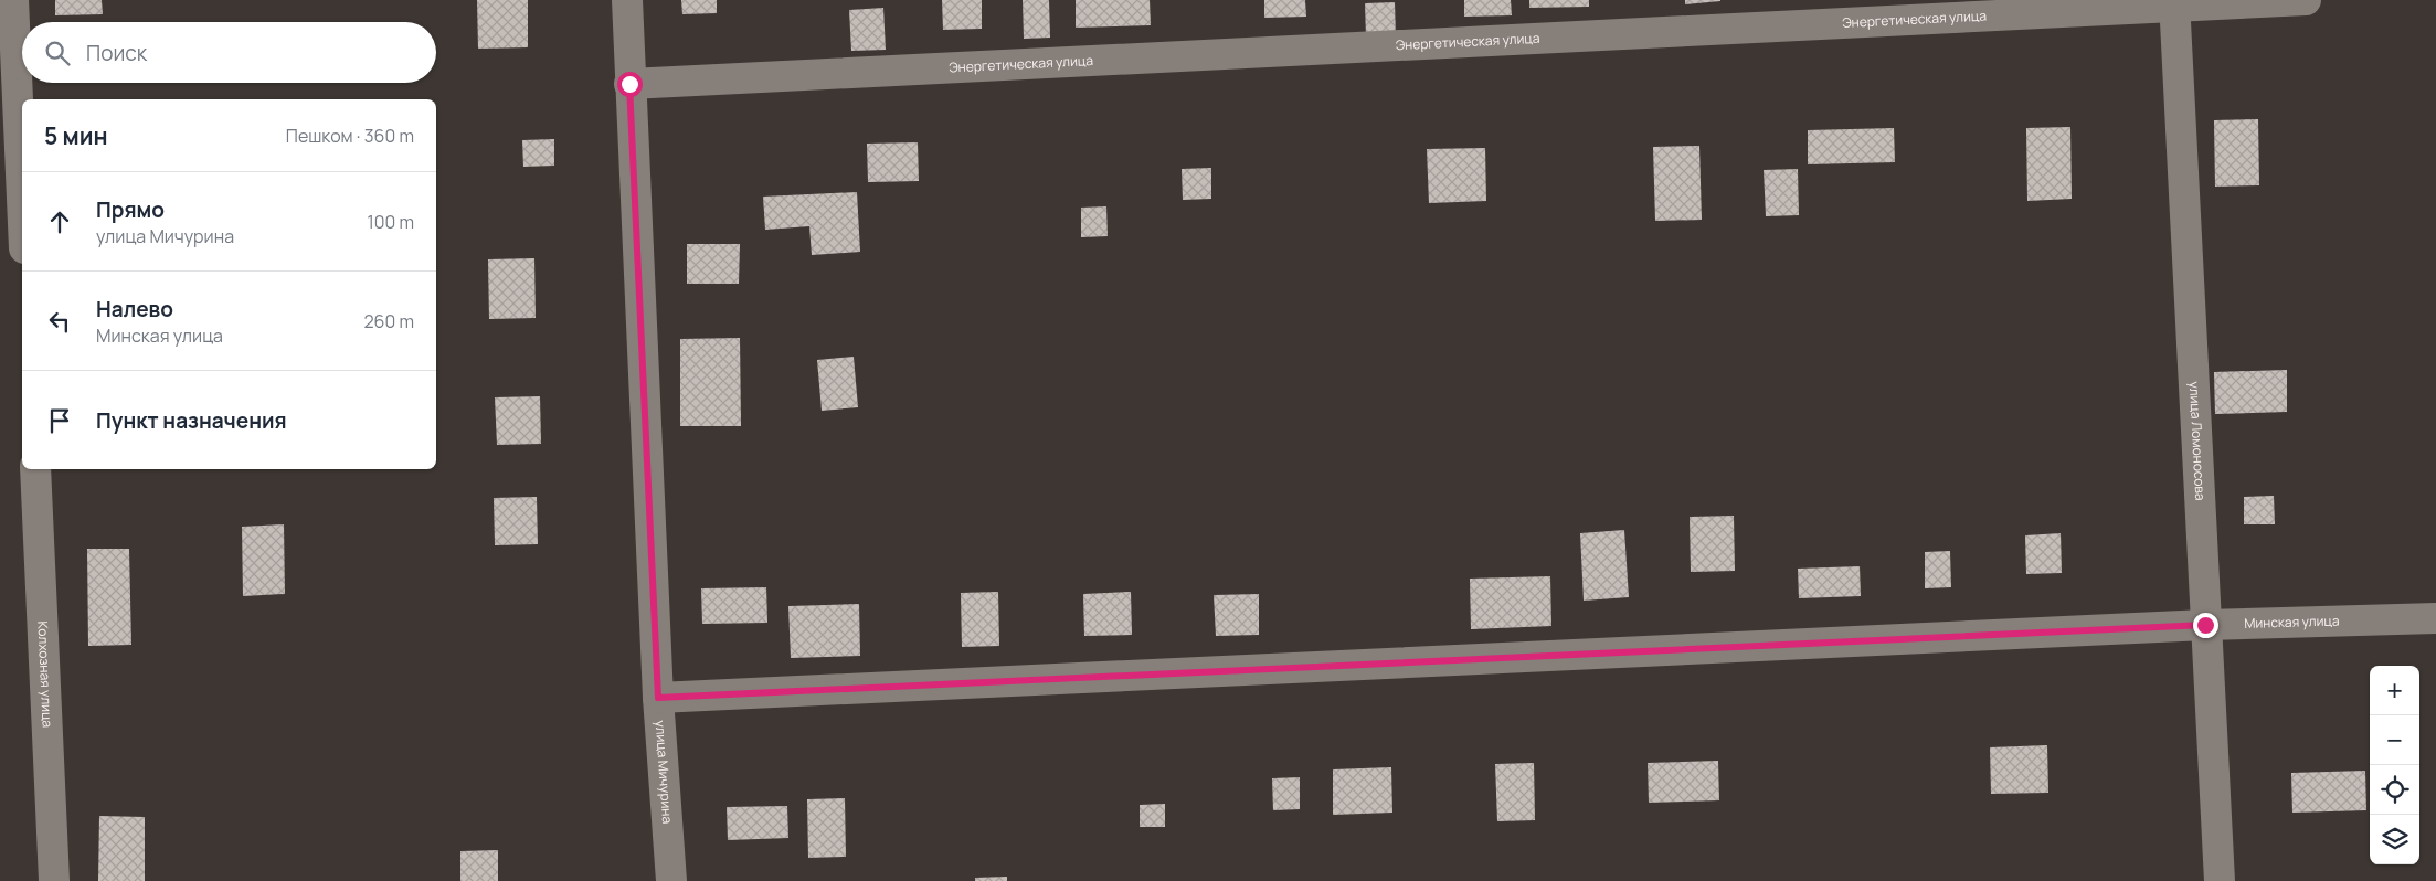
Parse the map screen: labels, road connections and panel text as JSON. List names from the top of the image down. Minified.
{"streets":{"street":["Энергетическая улица","улица Ломоносова","Минская улица","Колхозная улица","улица Мичурина"]},"crossings":[["Энергетическая улица","улица Ломоносова"],["Энергетическая улица","улица Мичурина"],["улица Ломоносова","Минская улица"],["Минская улица","улица Мичурина"]],"page":{"search":"Поиск","heading":["5 мин","Пешком · 360 m"],"list":[["Прямо","улица Мичурина","100 m"],["Налево","Минская улица","260 m"],"Пункт назначения"],"map_buttons":["+","−"]}}
